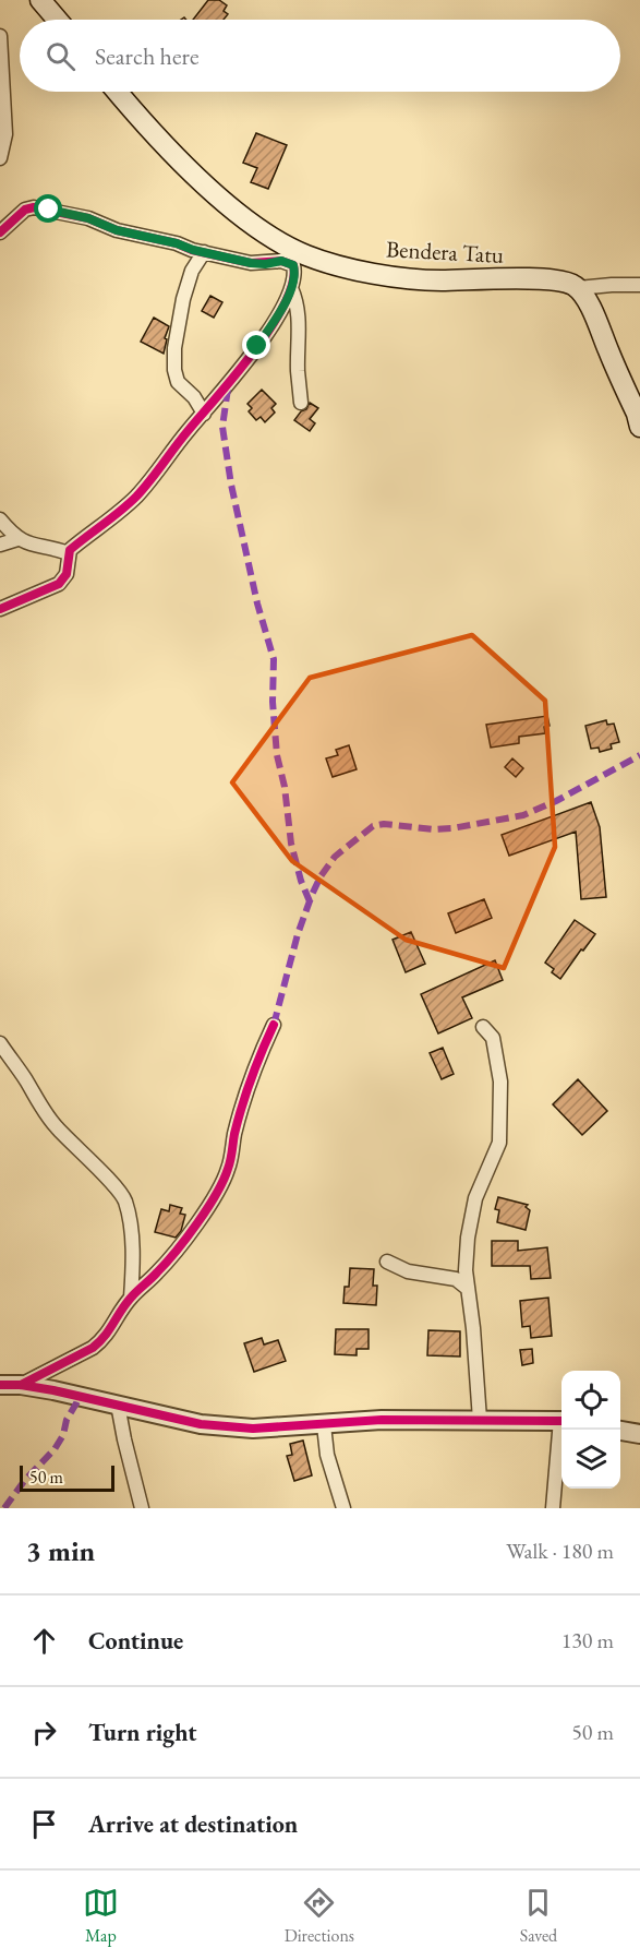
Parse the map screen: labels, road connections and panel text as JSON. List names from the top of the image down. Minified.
{"streets":{"main road":["Bendera Tatu"]},"scale_bar":"50 m","page":{"search":"Search here","scale":"50 m","heading":["3 min","Walk · 180 m"],"list":[["Continue","130 m"],["Turn right","50 m"],"Arrive at destination"],"nav":["Map","Directions","Saved"]}}
